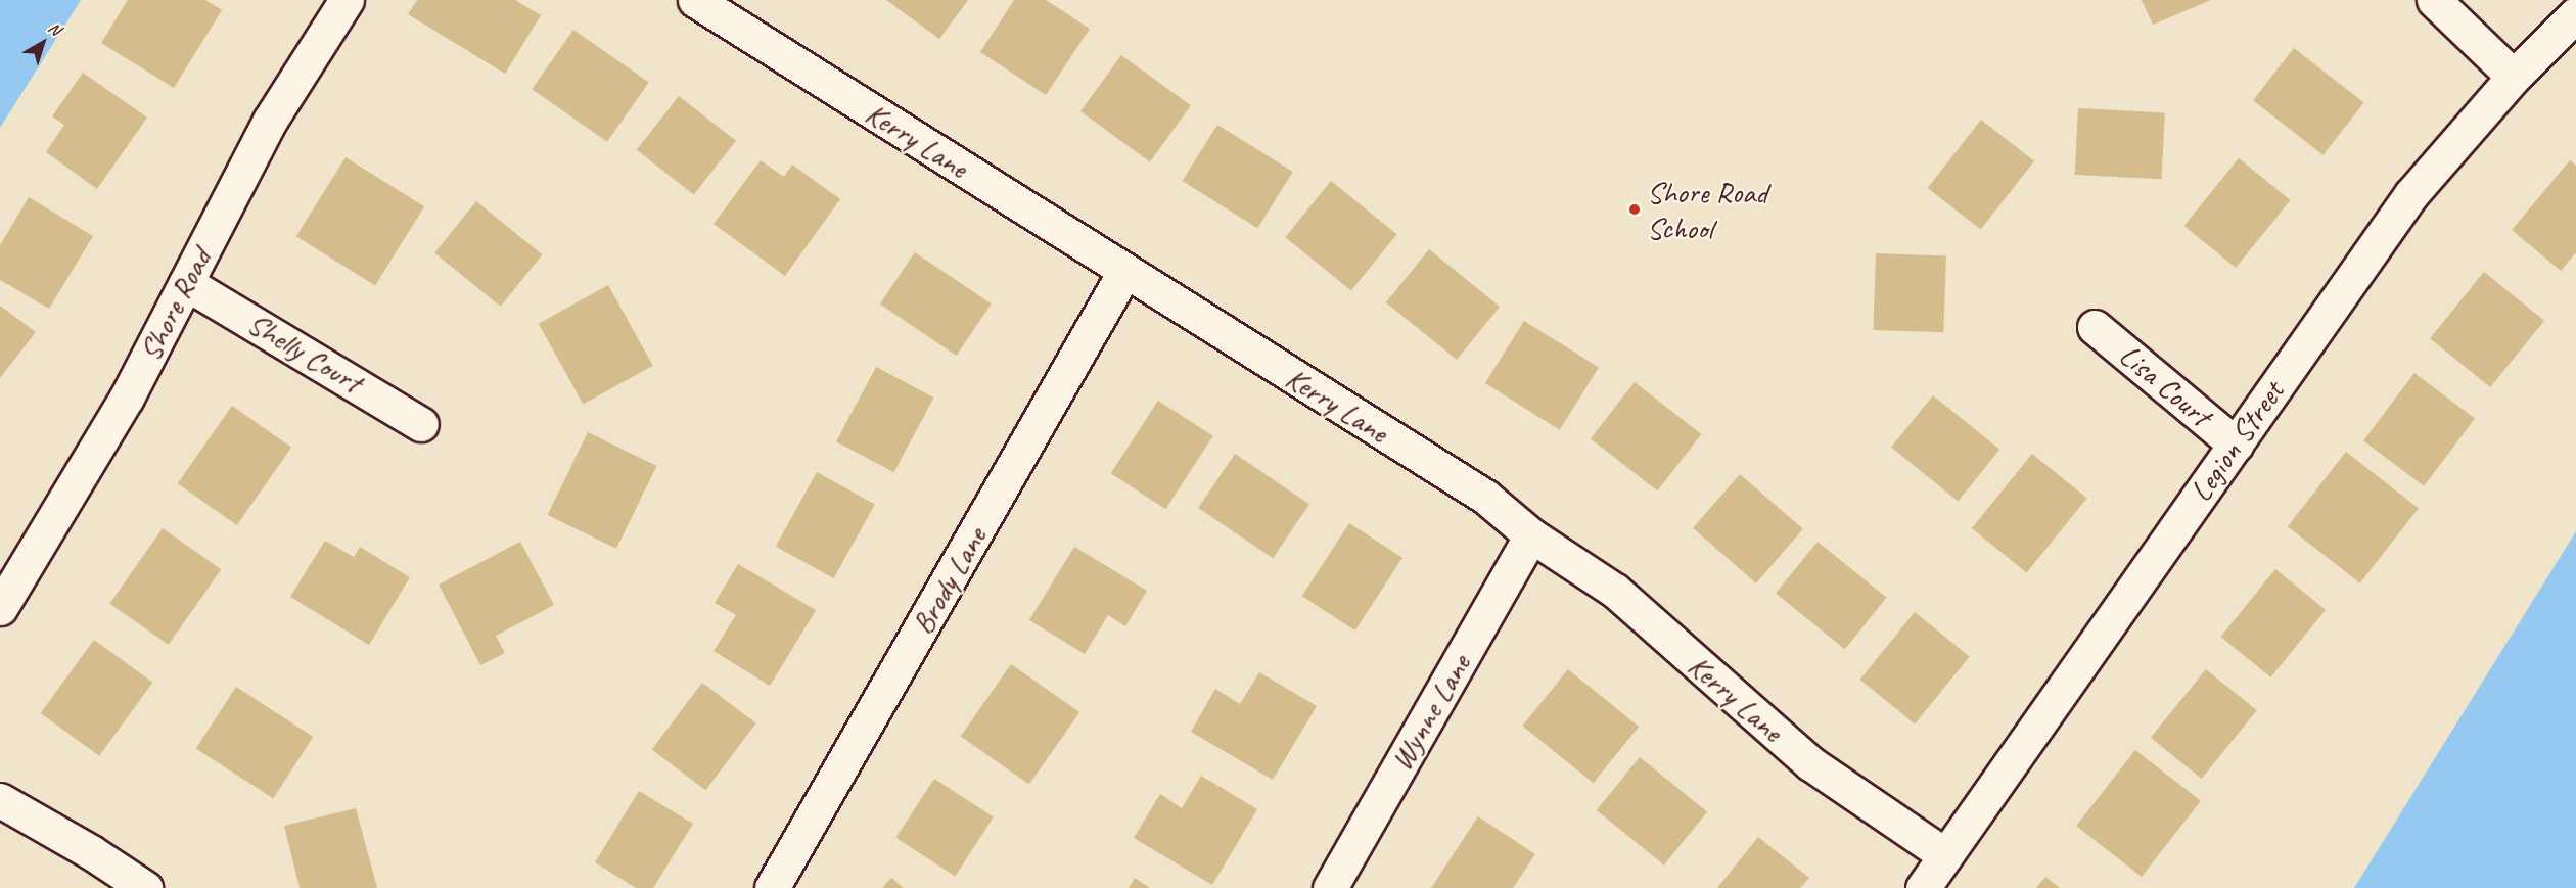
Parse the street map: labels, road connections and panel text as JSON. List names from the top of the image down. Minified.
{"streets":{"street":["Kerry Lane","Shore Road","Shelly Court","Lisa Court","Legion Street","Brody Lane","Wynne Lane"]},"crossings":[["Kerry Lane","Legion Street"],["Kerry Lane","Brody Lane"],["Kerry Lane","Wynne Lane"],["Shore Road","Shelly Court"],["Lisa Court","Legion Street"]],"places":["Shore Road School"],"north":"top right"}
